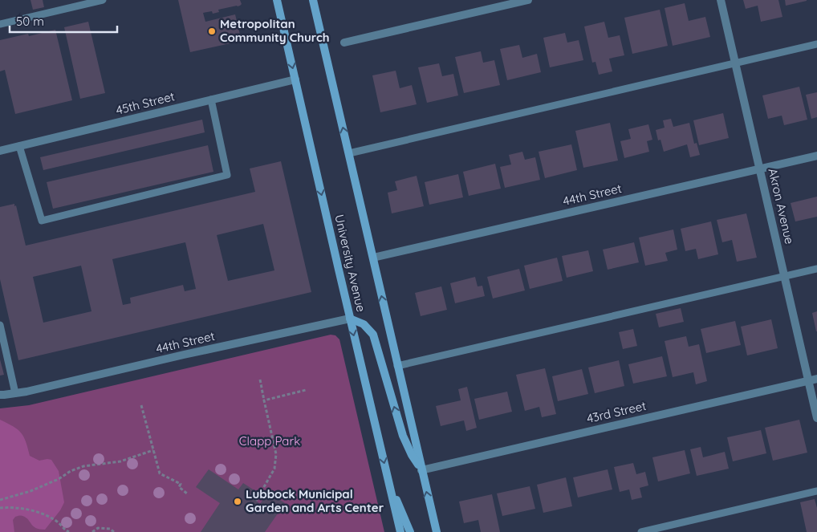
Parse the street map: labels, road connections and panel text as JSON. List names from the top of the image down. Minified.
{"streets":{"main road":["University Avenue"],"street":["45th Street","44th Street","Akron Avenue","43rd Street"]},"crossings":[["45th Street","University Avenue"],["44th Street","Akron Avenue"],["44th Street","University Avenue"],["Akron Avenue","43rd Street"],["University Avenue","43rd Street"]],"parks":["Clapp Park"],"places":["Metropolitan Community Church","Lubbock Municipal Garden and Arts Center"],"scale_bar":"50 m"}
